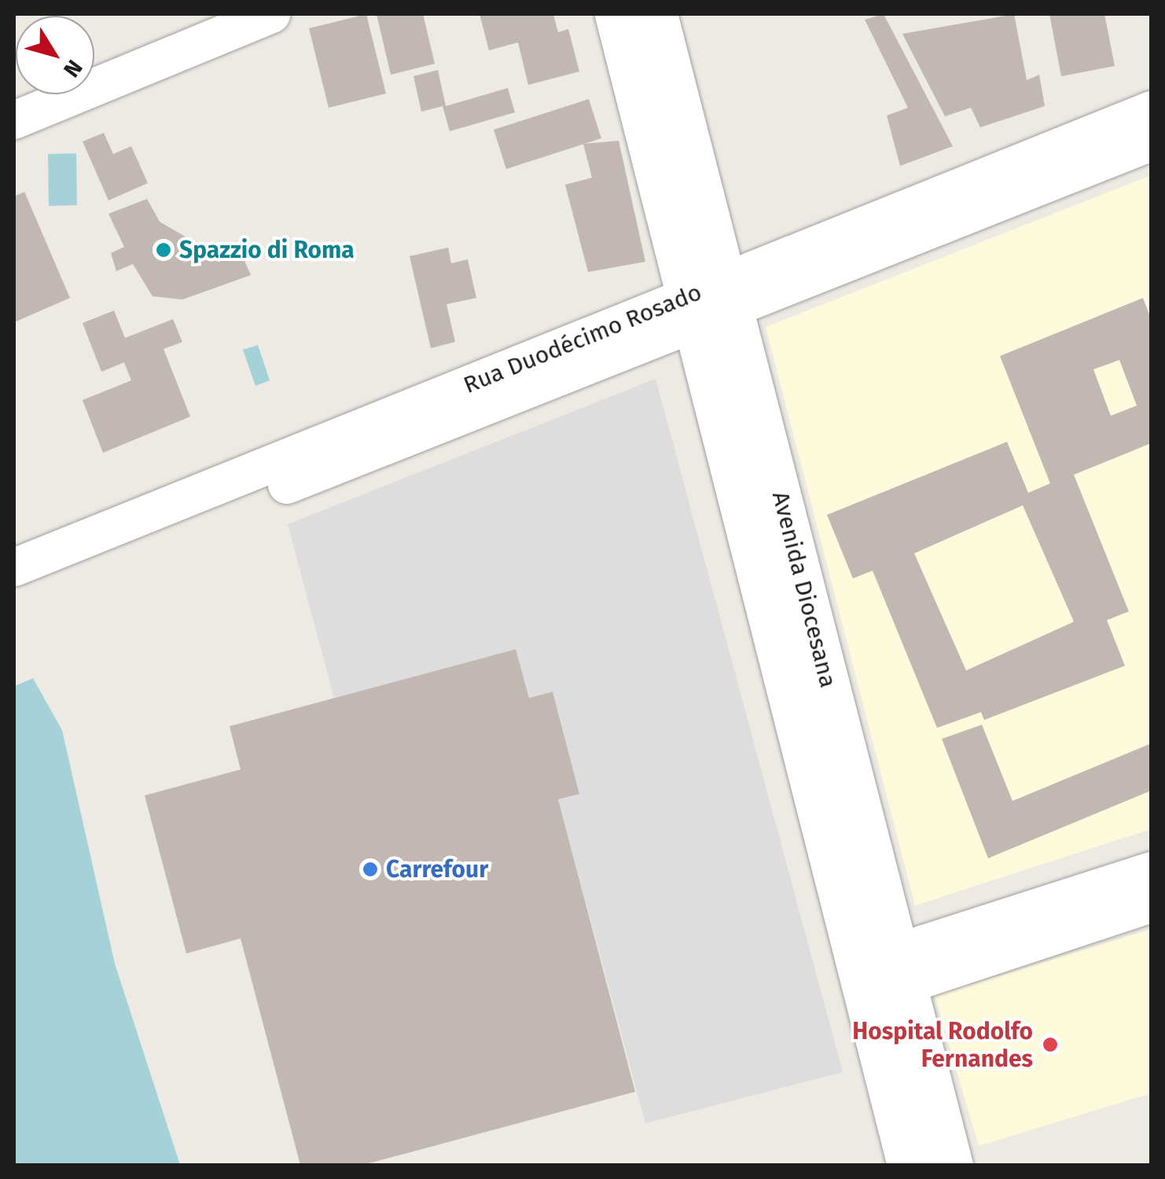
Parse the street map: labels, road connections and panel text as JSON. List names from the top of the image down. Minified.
{"streets":{"street":["Rua Duodécimo Rosado","Avenida Diocesana"]},"crossings":[["Rua Duodécimo Rosado","Avenida Diocesana"]],"places":["Spazzio di Roma","Carrefour","Hospital Rodolfo Fernandes"],"north":"bottom right"}
